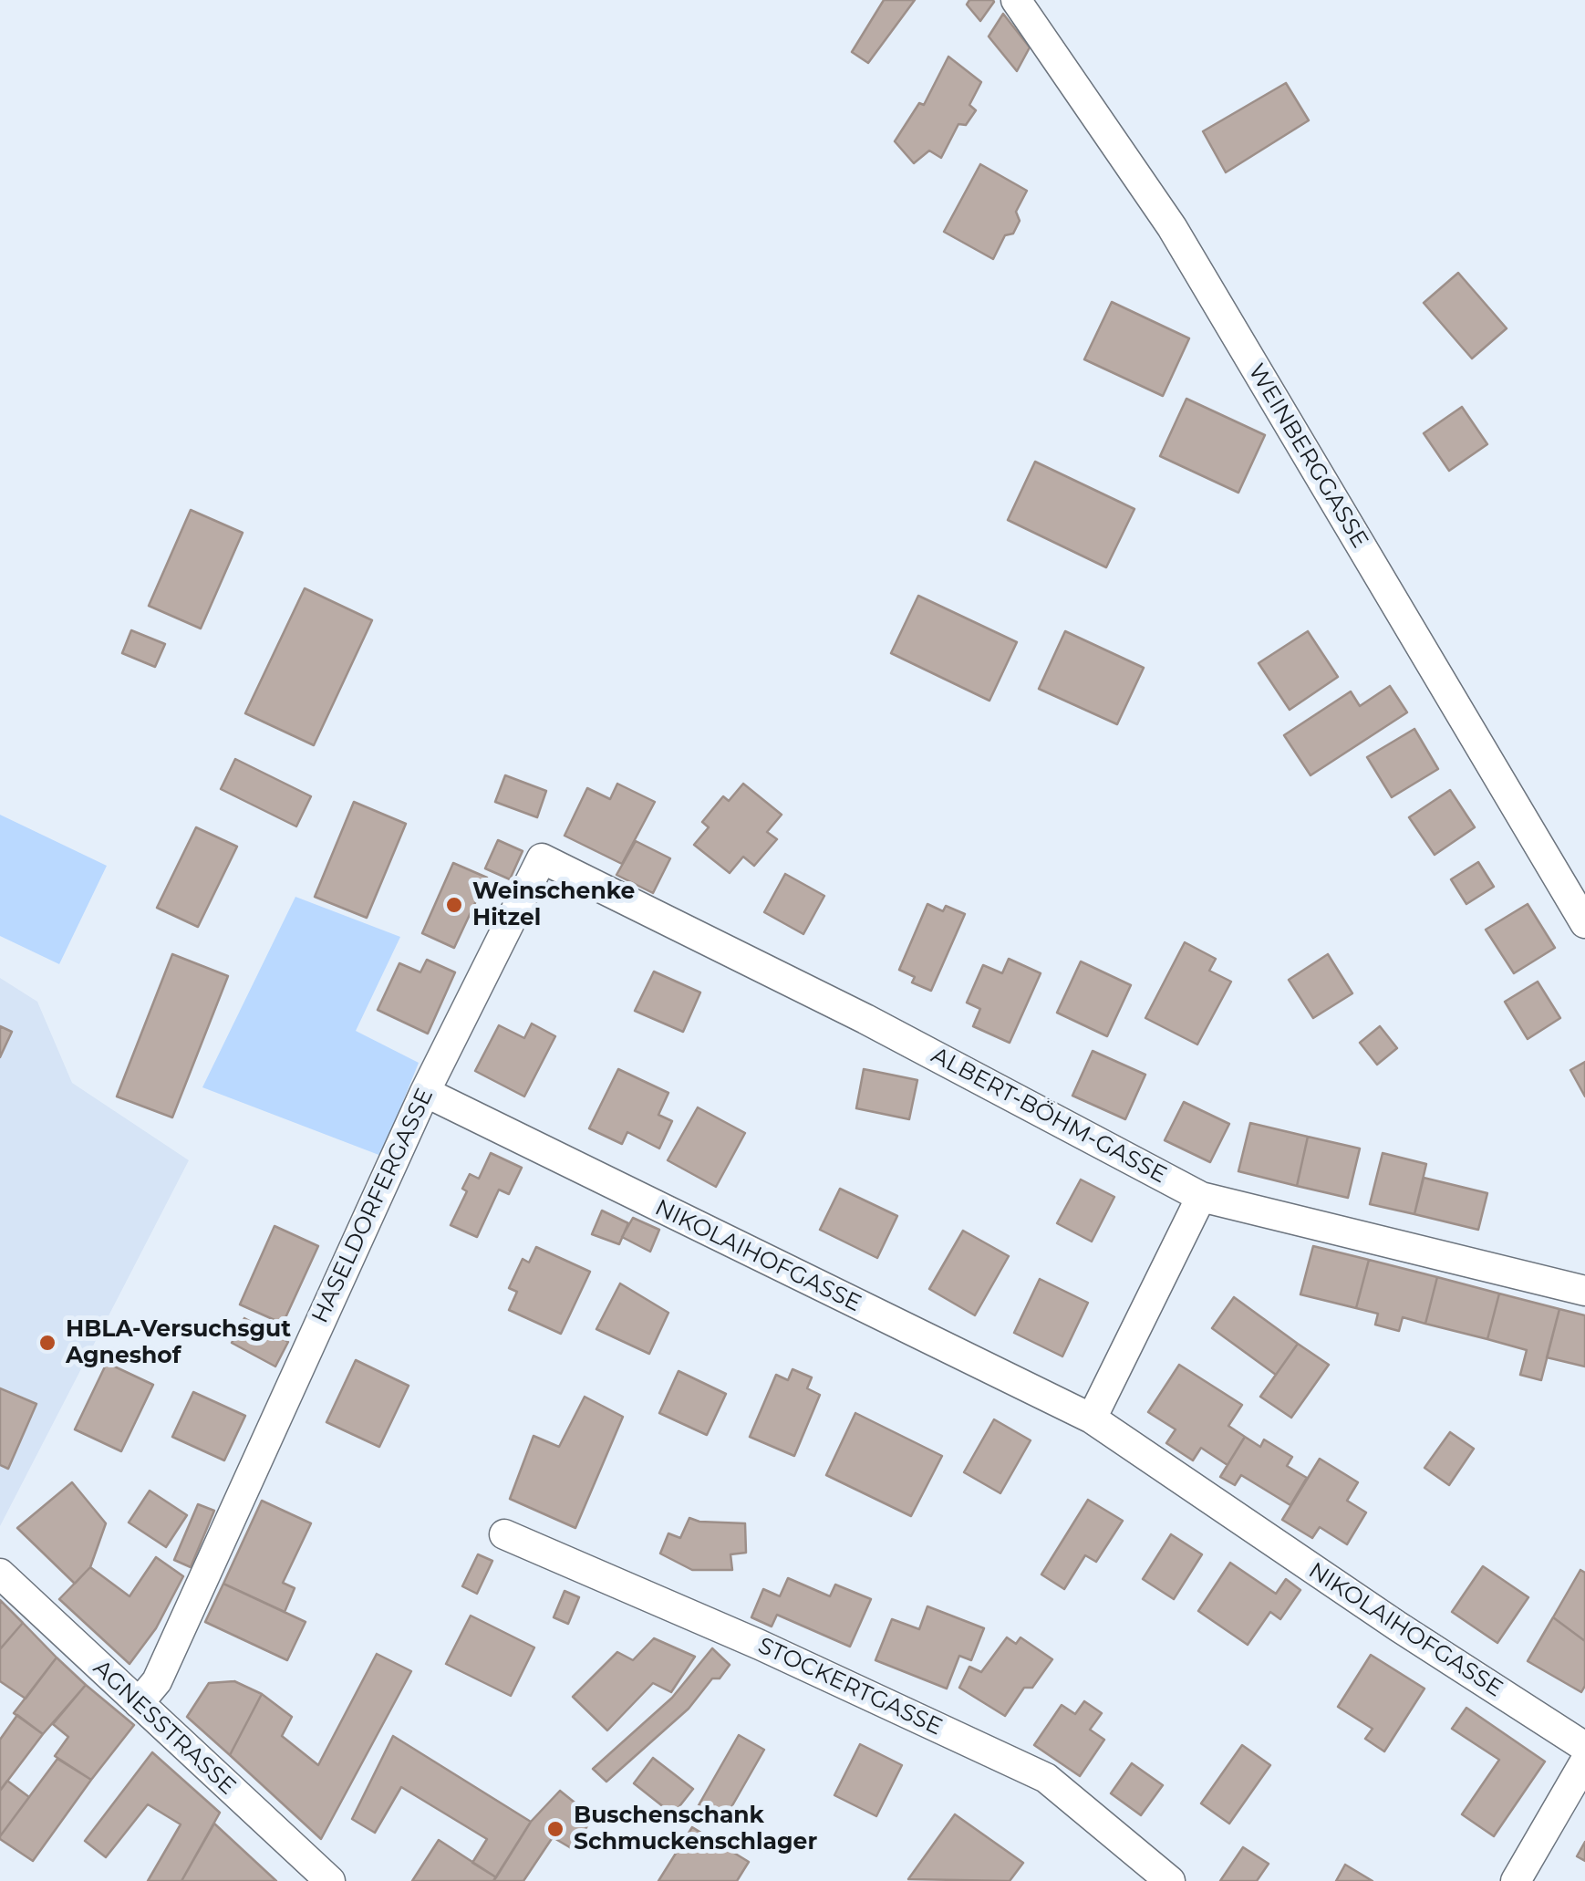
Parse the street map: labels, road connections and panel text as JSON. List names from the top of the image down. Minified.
{"streets":{"street":["WEINBERGGASSE","ALBERT-BÖHM-GASSE","HASELDORFERGASSE","NIKOLAIHOFGASSE","STOCKERTGASSE","AGNESSTRASSE"]},"crossings":[["ALBERT-BÖHM-GASSE","HASELDORFERGASSE"],["HASELDORFERGASSE","NIKOLAIHOFGASSE"],["HASELDORFERGASSE","AGNESSTRASSE"]],"places":["Weinschenke Hitzel","HBLA-Versuchsgut Agneshof","Buschenschank Schmuckenschlager"]}
